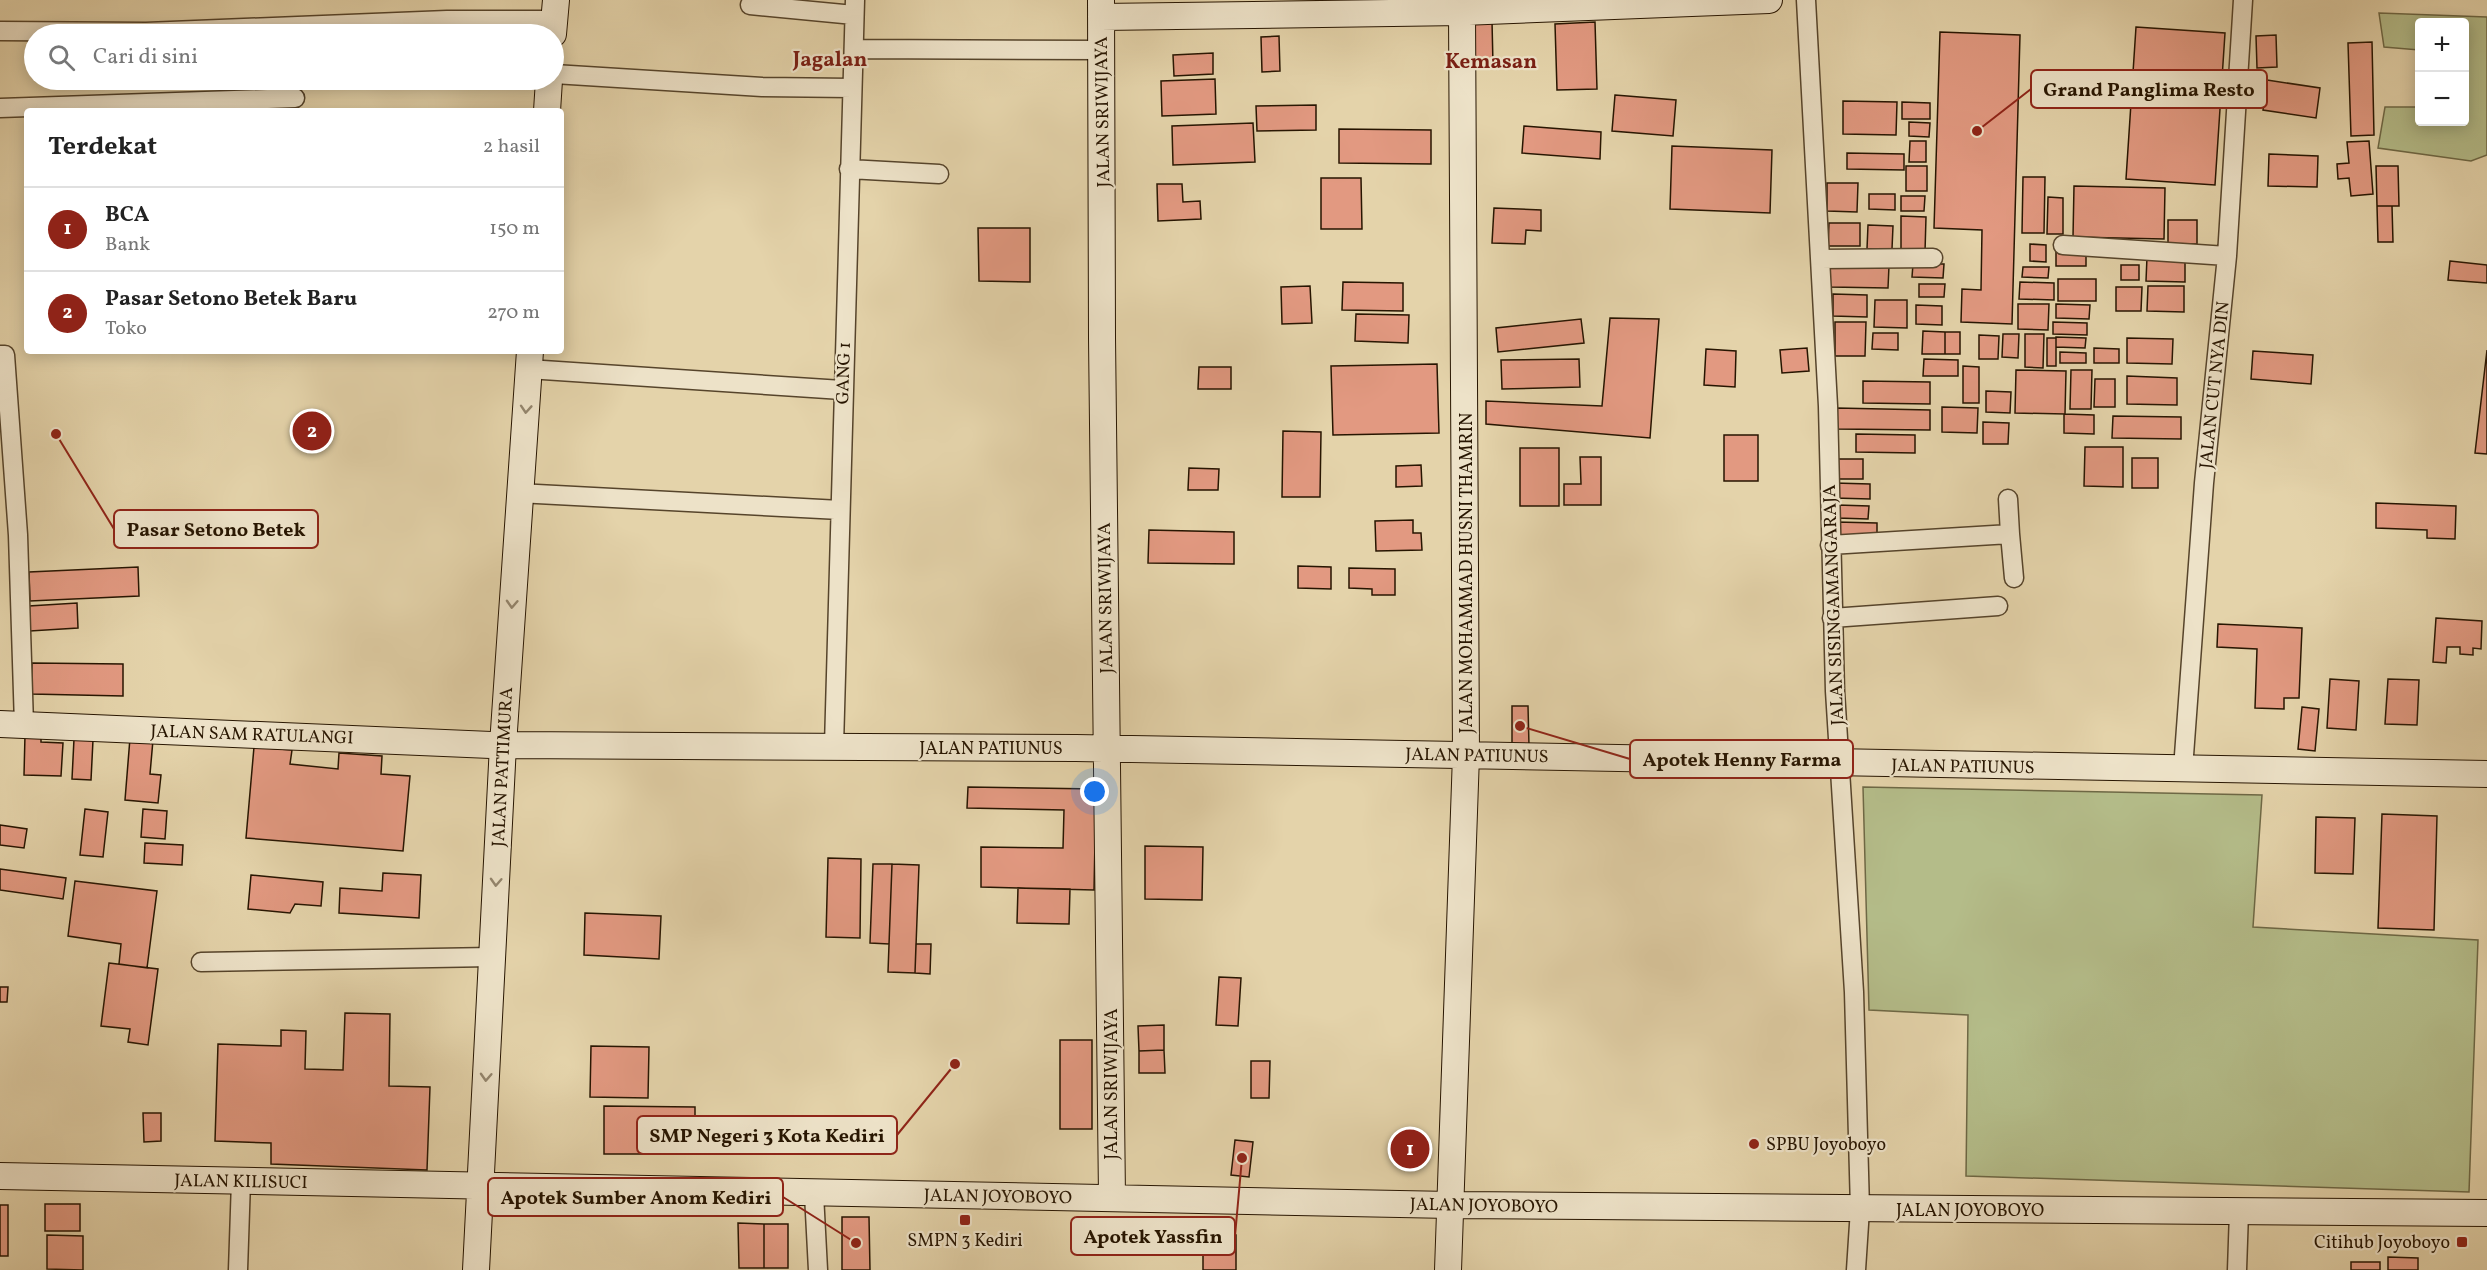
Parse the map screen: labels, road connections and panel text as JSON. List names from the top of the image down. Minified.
{"streets":{"street":["JALAN SRIWIJAYA","GANG 1","JALAN CUT NYA DIN","JALAN MOHAMMAD HUSNI THAMRIN","JALAN SISINGAMANGARAJA","JALAN SAM RATULANGI","JALAN PATIUNUS","JALAN PATTIMURA","JALAN KILISUCI","JALAN JOYOBOYO"]},"crossings":[["JALAN SRIWIJAYA","JALAN PATIUNUS"],["JALAN SRIWIJAYA","JALAN JOYOBOYO"],["GANG 1","JALAN PATIUNUS"],["JALAN CUT NYA DIN","JALAN PATIUNUS"],["JALAN MOHAMMAD HUSNI THAMRIN","JALAN PATIUNUS"],["JALAN MOHAMMAD HUSNI THAMRIN","JALAN JOYOBOYO"],["JALAN SISINGAMANGARAJA","JALAN PATIUNUS"],["JALAN SISINGAMANGARAJA","JALAN JOYOBOYO"],["JALAN SAM RATULANGI","JALAN PATIUNUS"],["JALAN SAM RATULANGI","JALAN PATTIMURA"],["JALAN PATIUNUS","JALAN PATTIMURA"],["JALAN PATTIMURA","JALAN KILISUCI"],["JALAN PATTIMURA","JALAN JOYOBOYO"],["JALAN KILISUCI","JALAN JOYOBOYO"]],"one_way":["JALAN PATTIMURA"],"districts":["Jagalan","Kemasan"],"places":{"other":["Grand Panglima Resto","Pasar Setono Betek","Apotek Henny Farma","SMP Negeri 3 Kota Kediri","SPBU Joyoboyo","Apotek Yassfin","Apotek Sumber Anom Kediri"],"transit":["SMPN 3 Kediri","Citihub Joyoboyo"]},"page":{"map_buttons":["+","−"],"search":"Cari di sini","heading":["Terdekat","2 hasil"],"list":[{"mark":"1","name":"BCA","note":"Bank","value":"150 m"},{"mark":"2","name":"Pasar Setono Betek Baru","note":"Toko","value":"270 m"}],"pins":["2","1"]}}
